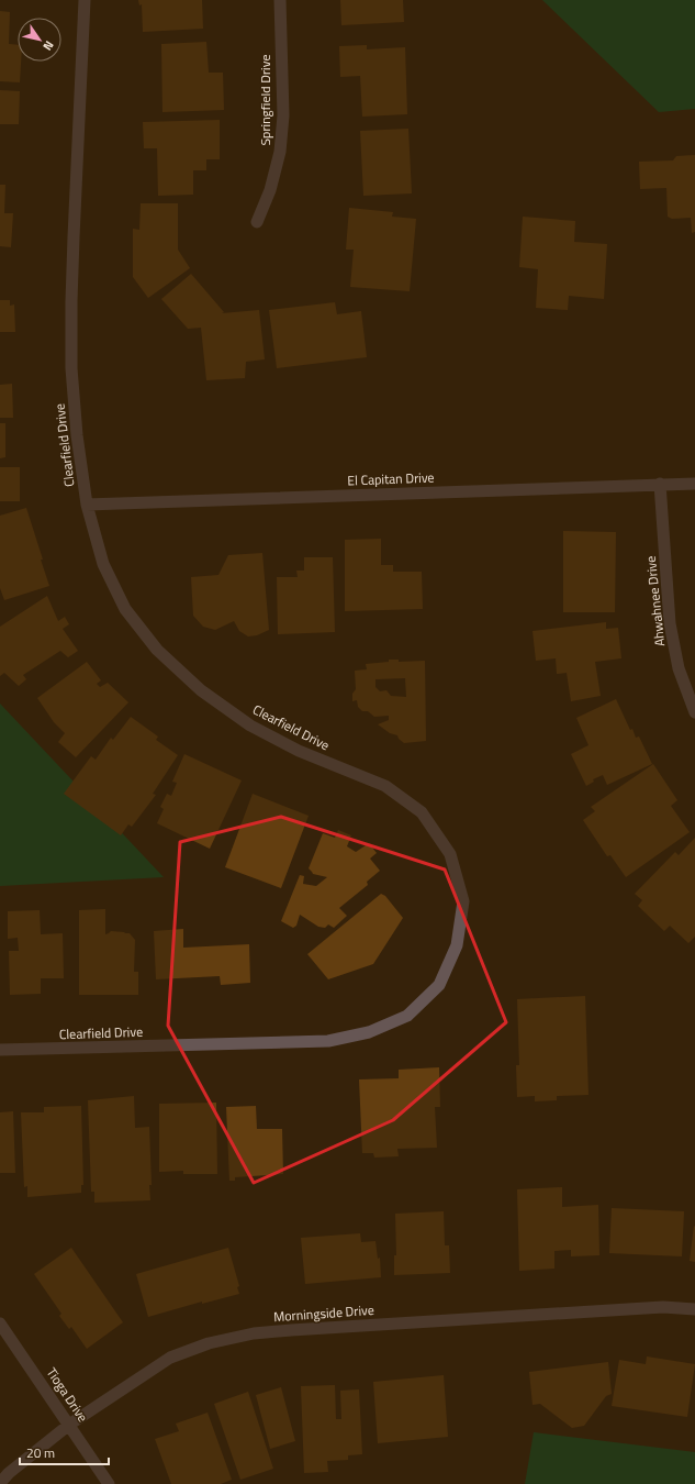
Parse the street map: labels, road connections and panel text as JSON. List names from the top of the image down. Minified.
{"streets":{"street":["Springfield Drive","Clearfield Drive","El Capitan Drive","Ahwahnee Drive","Morningside Drive","Tioga Drive"]},"crossings":[["Clearfield Drive","El Capitan Drive"],["El Capitan Drive","Ahwahnee Drive"],["Morningside Drive","Tioga Drive"]],"scale_bar":"20 m","north":"bottom right"}
